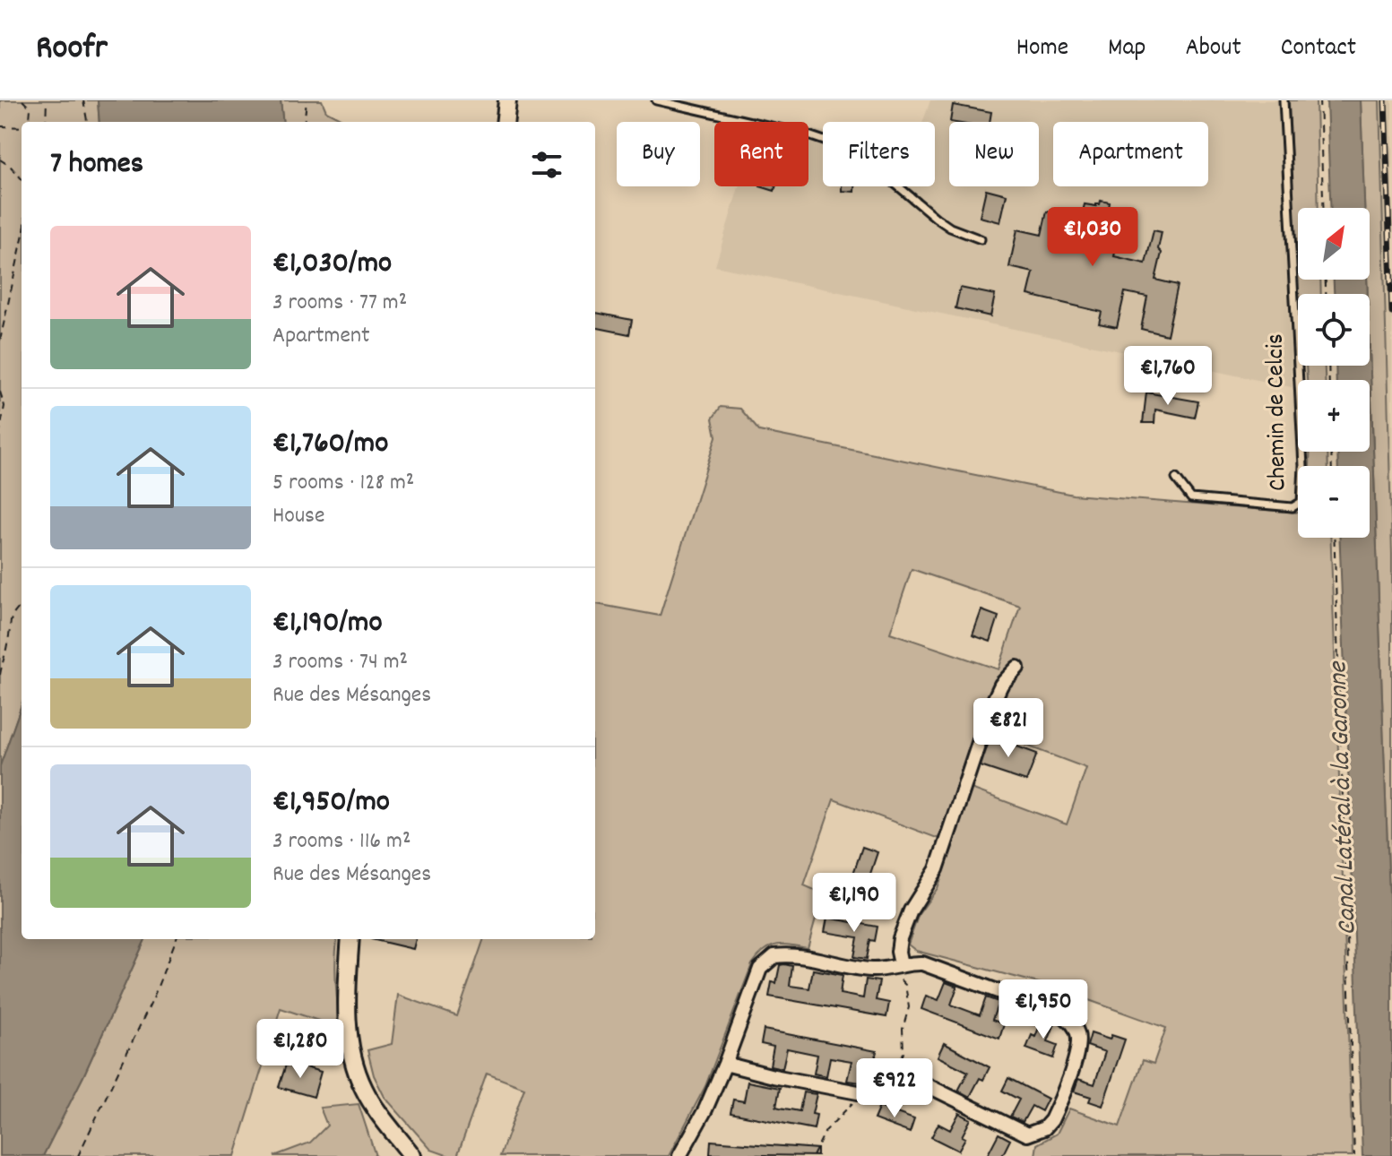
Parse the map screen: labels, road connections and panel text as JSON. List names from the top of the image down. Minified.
{"streets":{"lane":["Chemin de Celcis"]},"water":["Canal Latéral à la Garonne"],"north":"top right","page":{"header":"Roofr","nav":["Home","Map","About","Contact"],"chip":["Buy","Rent","Filters","New","Apartment"],"heading":"7 homes","price":["€1,030","€1,760","€821","€1,190","€1,950","€1,280","€922"],"map_buttons":["+","−"],"list":[{"name":"€1,030/mo","note":"3 rooms · 77 m² · Apartment"},{"name":"€1,760/mo","note":"5 rooms · 128 m² · House"},{"name":"€1,190/mo","note":"3 rooms · 74 m² · Rue des Mésanges"},{"name":"€1,950/mo","note":"3 rooms · 116 m² · Rue des Mésanges"}]}}
